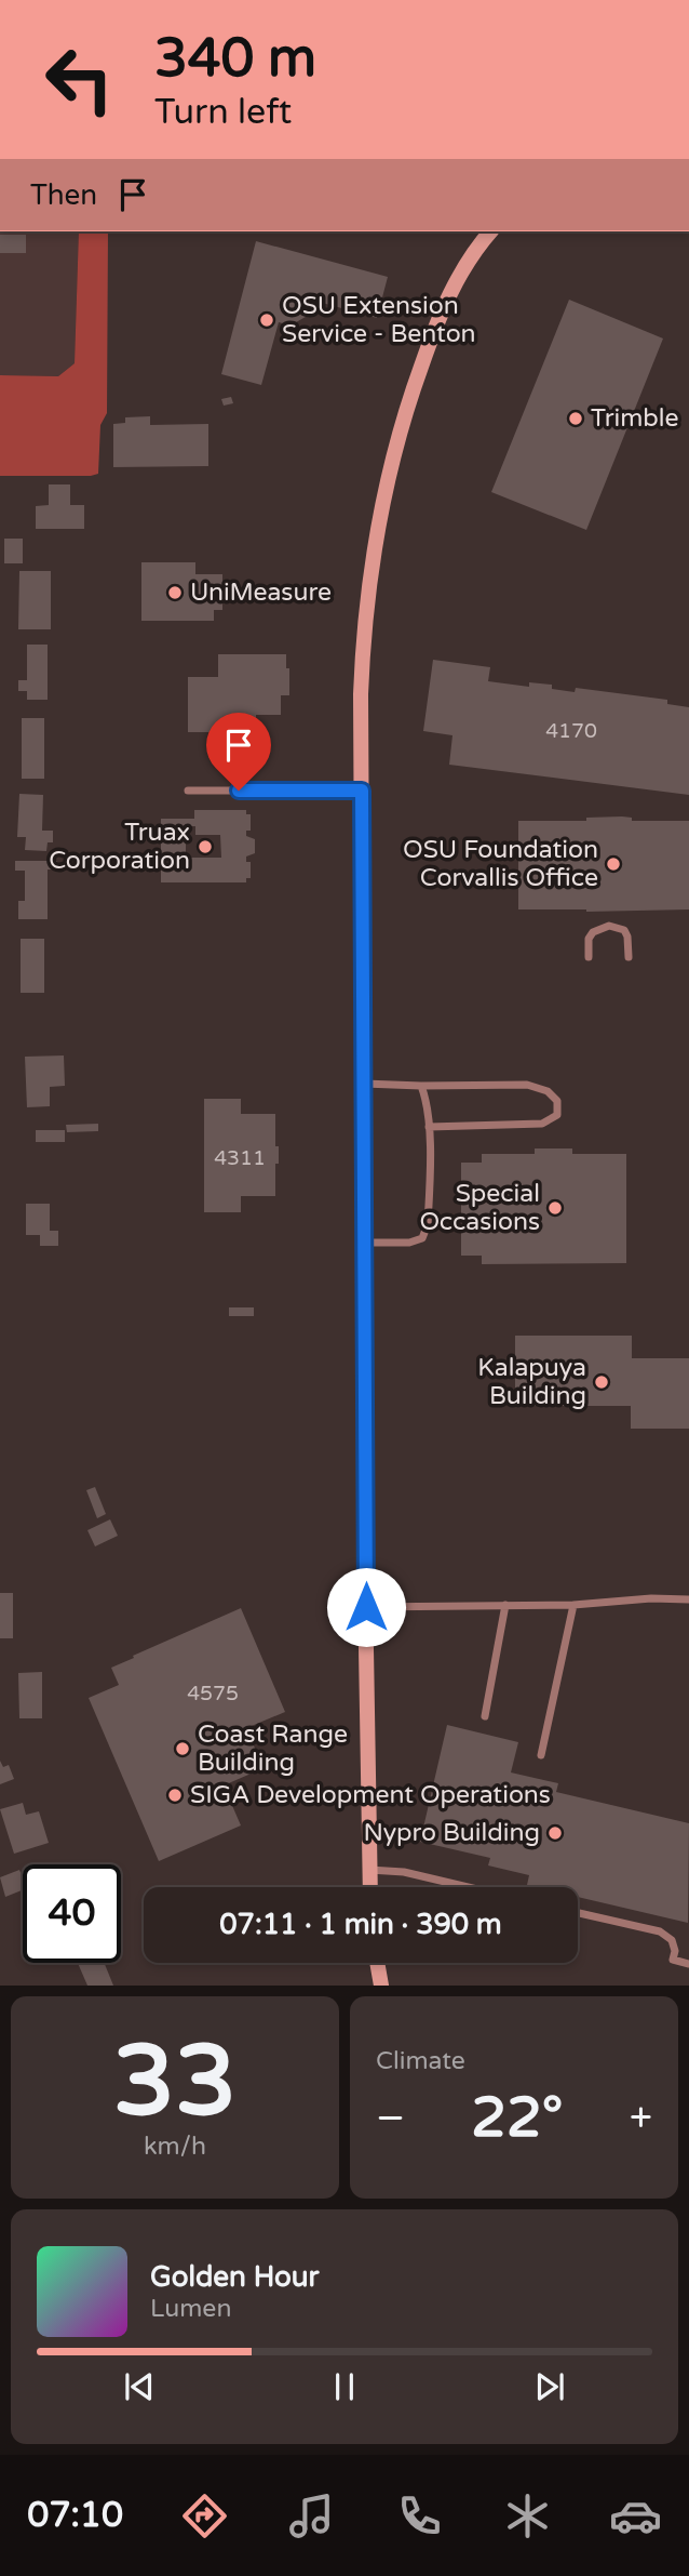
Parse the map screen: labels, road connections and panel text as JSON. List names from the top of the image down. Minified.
{"places":["OSU Extension Service - Benton","Trimble","UniMeasure","Truax Corporation","OSU Foundation Corvallis Office","Special Occasions","Kalapuya Building","Coast Range Building","SIGA Development Operations","Nypro Building"],"house_numbers":["4170","4311","4575"],"page":{"turn":["340 m","Turn left"],"then":"Then","limit":"40","trip":"07:11 · 1 min · 390 m","tile":[["33","km/h"],"Climate"],"heat":["−","22°","+"],"song":["Golden Hour","Lumen"],"tabs":"07:10"}}
